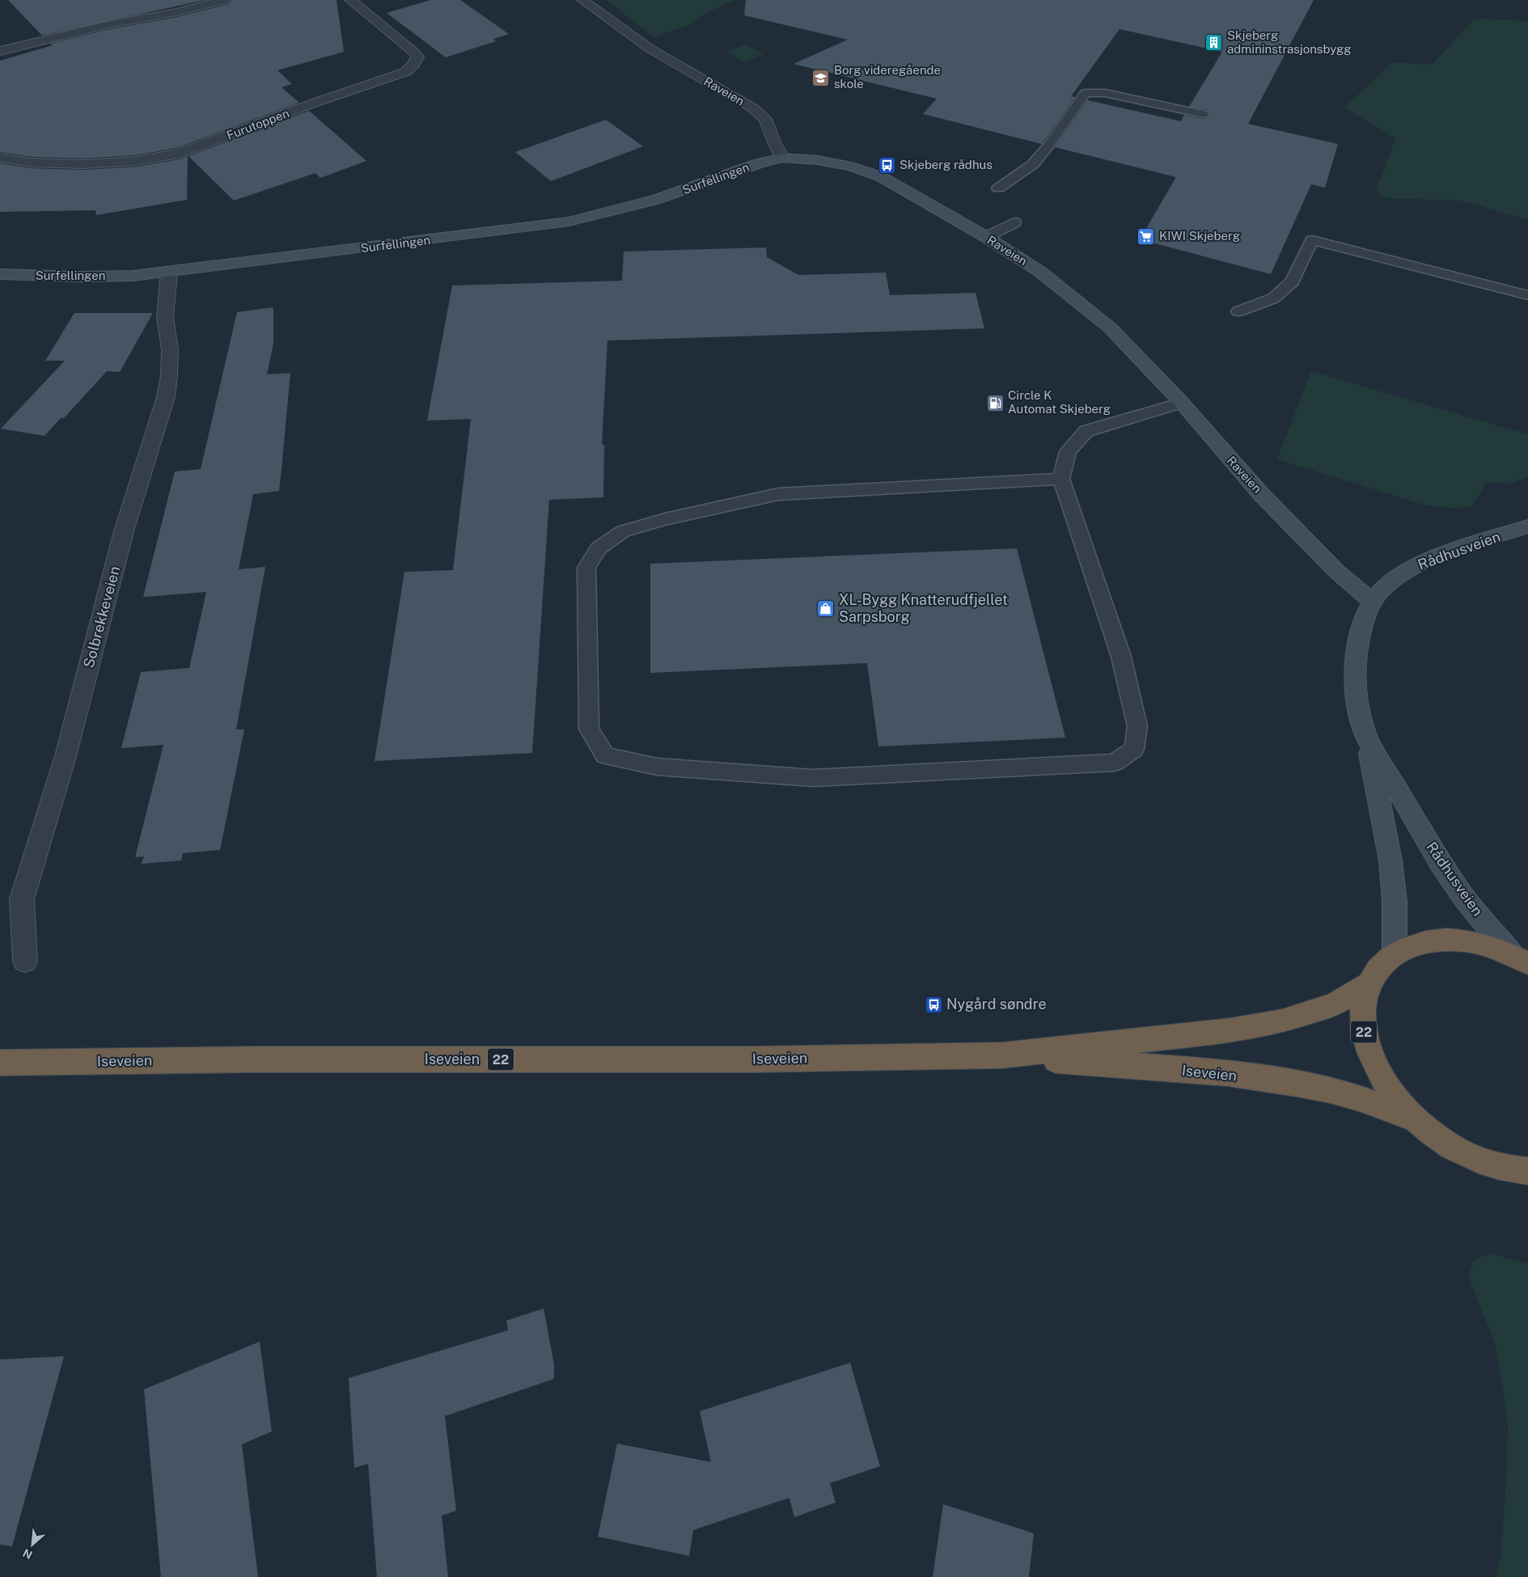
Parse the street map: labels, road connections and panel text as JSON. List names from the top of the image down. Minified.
{"streets":{"highway":["22","Iseveien"],"street":["Raveien","Furutoppen","Surfellingen","Rådhusveien","Solbrekkeveien"]},"crossings":[["Raveien","Surfellingen"],["Raveien","Rådhusveien"],["Surfellingen","Solbrekkeveien"],["Rådhusveien","22"],["22","Iseveien"]],"places":{"building":["Skjeberg admininstrasjonsbygg"],"school or university":["Borg videregående skole"],"bus stop":["Skjeberg rådhus","Nygård søndre"],"supermarket":["KIWI Skjeberg"],"fuel station":["Circle K Automat Skjeberg"],"shop":["XL-Bygg Knatterudfjellet Sarpsborg"]},"north":"bottom left"}
